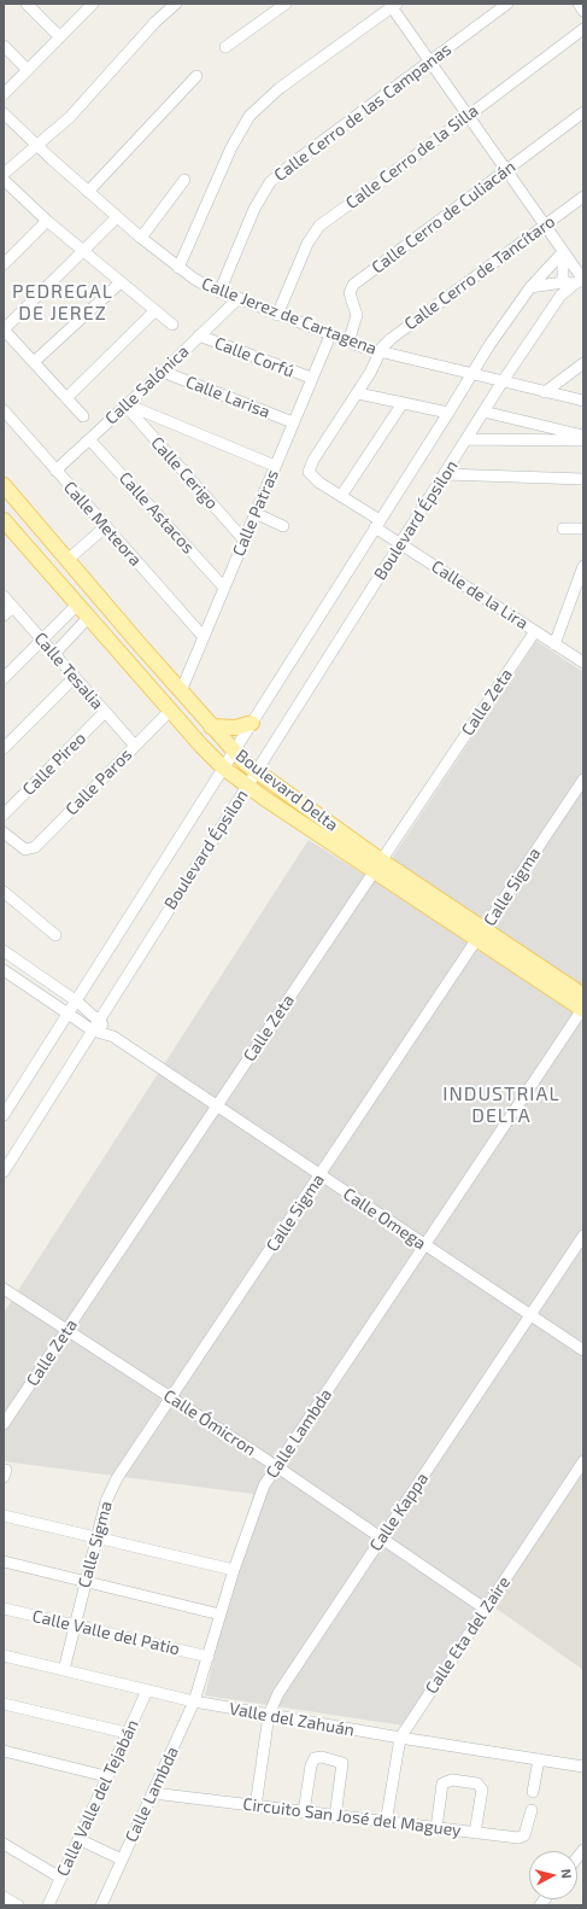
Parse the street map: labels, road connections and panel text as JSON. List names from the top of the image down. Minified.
{"streets":{"main road":["Boulevard Delta"],"street":["Calle Cerro de las Campanas","Calle Cerro de la Silla","Calle Cerro de Culiacán","Calle Cerro de Tancítaro","Calle Jerez de Cartagena","Calle Corfú","Calle Salónica","Calle Larisa","Calle Cerigo","Calle Astacos","Calle Patras","Boulevard Épsilon","Calle Meteora","Calle de la Lira","Calle Tesalia","Calle Zeta","Calle Pireo","Calle Paros","Calle Sigma","Calle Omega","Calle Ómicron","Calle Lambda","Calle Kappa","Calle Valle del Patio","Calle Eta del Zaire","Valle del Zahuán","Calle Valle del Tejabán","Circuito San José del Maguey"]},"crossings":[["Calle Cerro de las Campanas","Calle Jerez de Cartagena"],["Calle Cerro de la Silla","Calle Jerez de Cartagena"],["Calle Cerro de Culiacán","Calle Jerez de Cartagena"],["Calle Cerro de Tancítaro","Calle Jerez de Cartagena"],["Calle Jerez de Cartagena","Calle Salónica"],["Calle Jerez de Cartagena","Calle Patras"],["Calle Jerez de Cartagena","Boulevard Épsilon"],["Calle Corfú","Calle Salónica"],["Calle Corfú","Calle Patras"],["Calle Salónica","Calle Larisa"],["Calle Salónica","Calle Cerigo"],["Calle Salónica","Calle Astacos"],["Calle Salónica","Calle Meteora"],["Calle Larisa","Calle Patras"],["Calle Cerigo","Calle Patras"],["Calle Astacos","Calle Patras"],["Calle Patras","Calle Meteora"],["Calle Patras","Boulevard Delta"],["Boulevard Épsilon","Calle de la Lira"],["Boulevard Épsilon","Boulevard Delta"],["Boulevard Épsilon","Calle Omega"],["Calle de la Lira","Calle Zeta"],["Calle Tesalia","Calle Pireo"],["Calle Tesalia","Calle Paros"],["Calle Zeta","Boulevard Delta"],["Calle Zeta","Calle Omega"],["Calle Zeta","Calle Ómicron"],["Calle Paros","Boulevard Delta"],["Boulevard Delta","Calle Sigma"],["Boulevard Delta","Calle Lambda"],["Calle Sigma","Calle Omega"],["Calle Sigma","Calle Ómicron"],["Calle Sigma","Calle Valle del Patio"],["Calle Sigma","Valle del Zahuán"],["Calle Omega","Calle Lambda"],["Calle Omega","Calle Kappa"],["Calle Ómicron","Calle Lambda"],["Calle Ómicron","Calle Kappa"],["Calle Ómicron","Calle Eta del Zaire"],["Calle Lambda","Calle Valle del Patio"],["Calle Lambda","Valle del Zahuán"],["Calle Lambda","Circuito San José del Maguey"],["Calle Kappa","Valle del Zahuán"],["Calle Kappa","Circuito San José del Maguey"],["Calle Eta del Zaire","Valle del Zahuán"],["Calle Eta del Zaire","Circuito San José del Maguey"],["Valle del Zahuán","Calle Valle del Tejabán"]],"districts":["PEDREGAL DE JEREZ","INDUSTRIAL DELTA"],"north":"right"}
